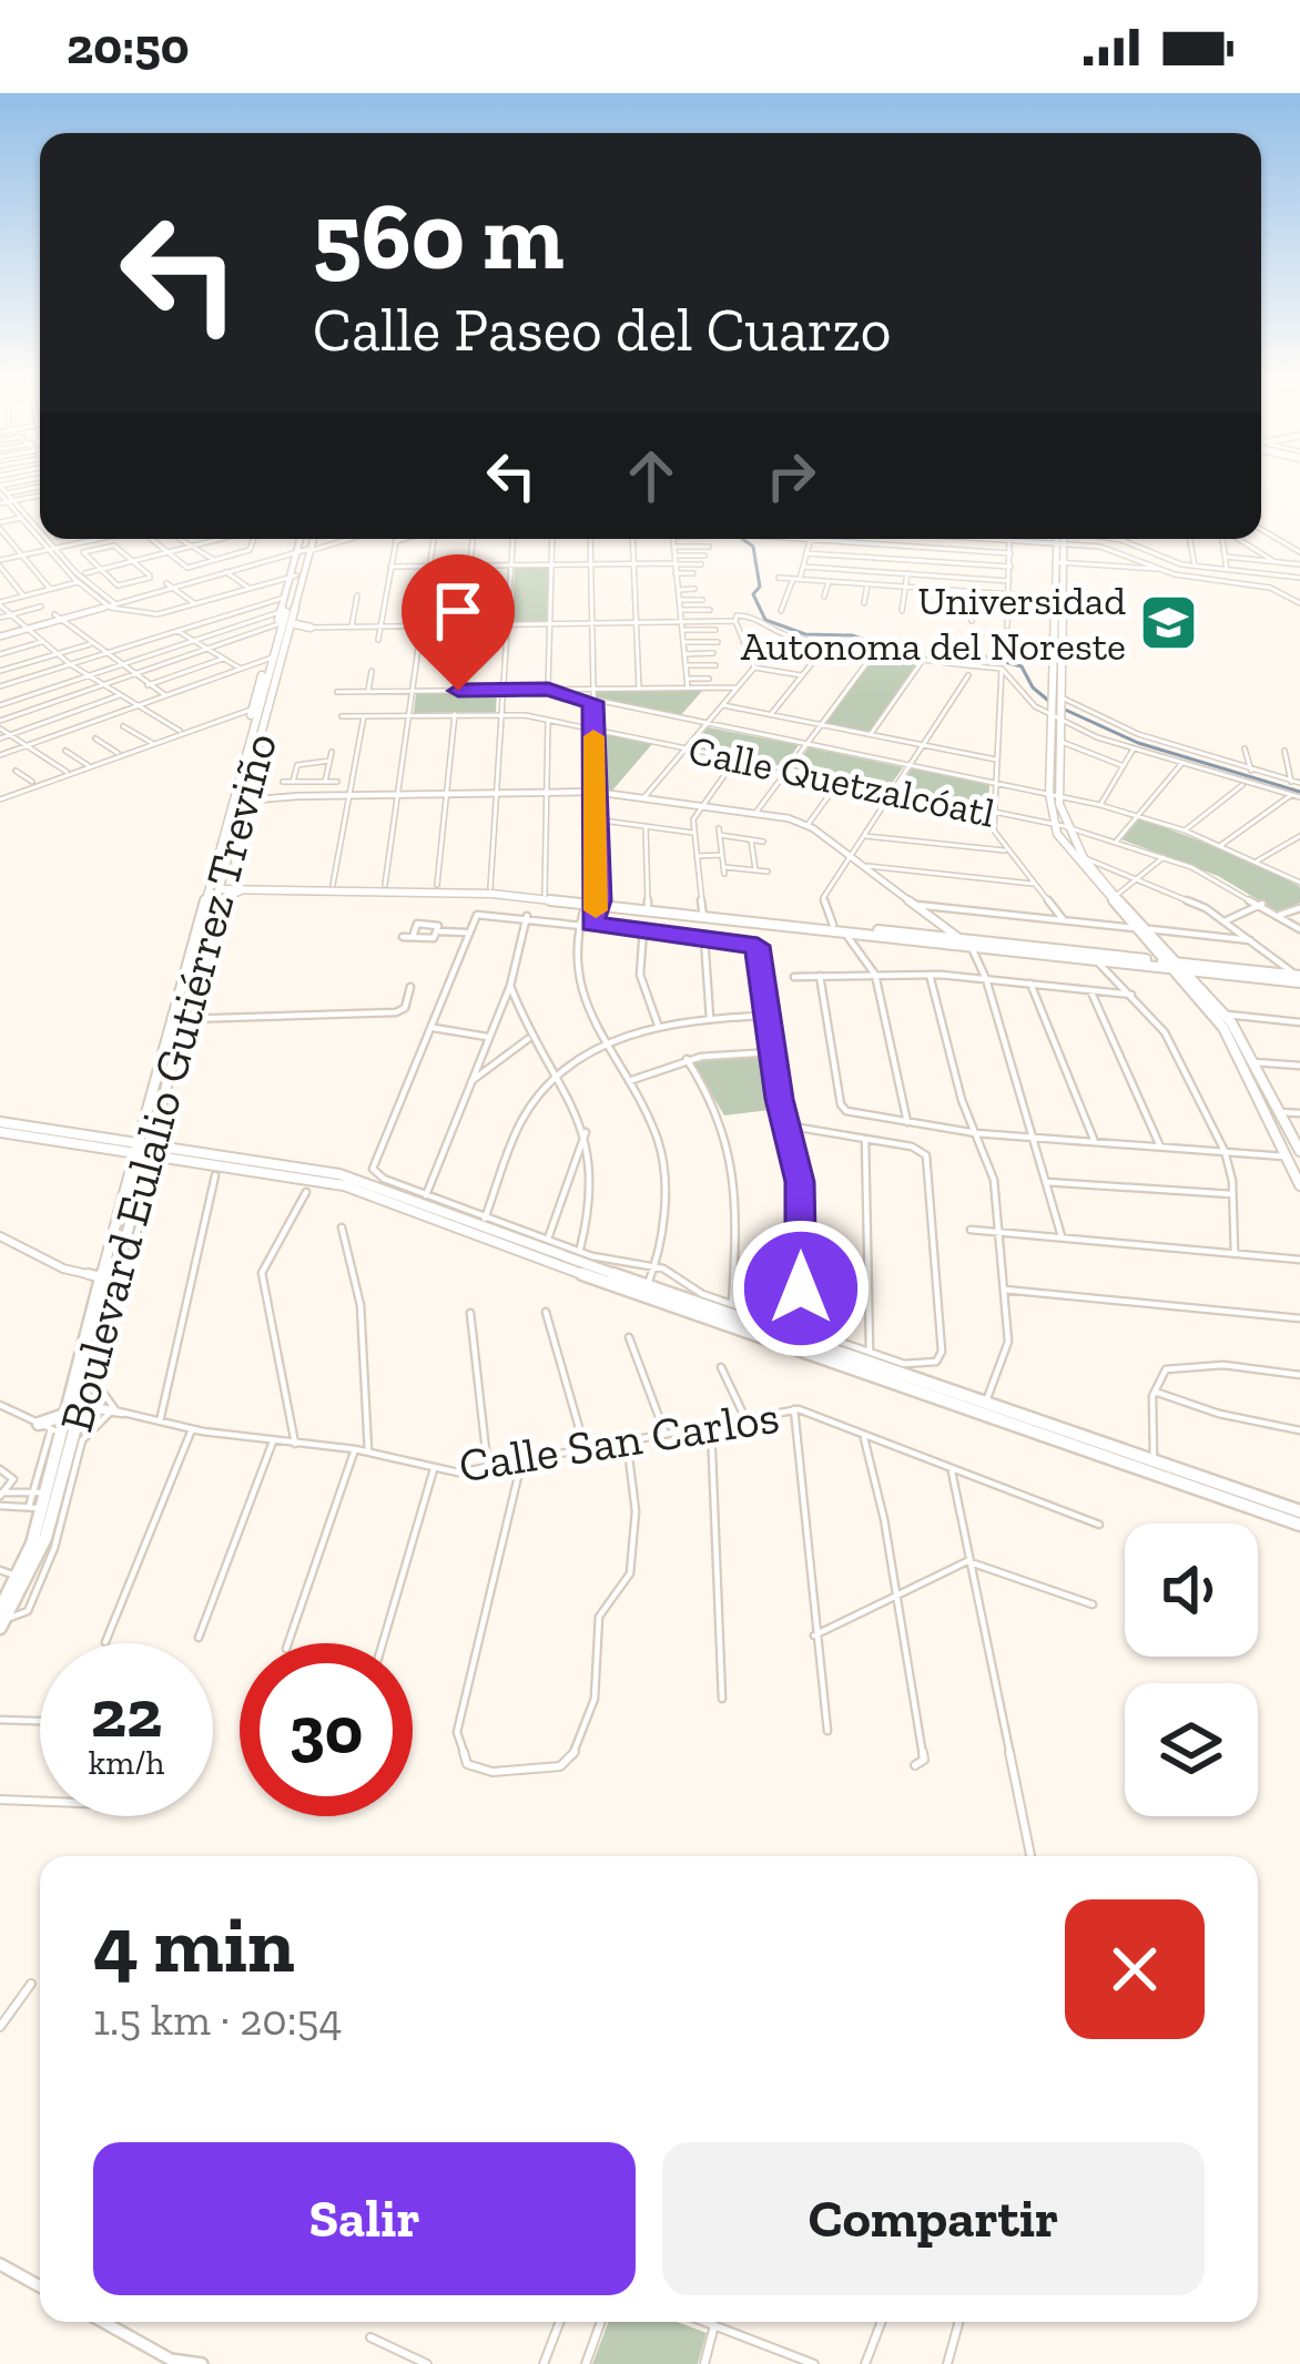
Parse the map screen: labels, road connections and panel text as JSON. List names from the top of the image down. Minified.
{"streets":{"main road":["Boulevard Eulalio Gutiérrez Treviño"],"street":["Calle Quetzalcóatl","Calle San Carlos"]},"crossings":[["Boulevard Eulalio Gutiérrez Treviño","Calle San Carlos"]],"places":{"school or university":["Universidad Autonoma del Noreste"]},"page":{"status":"20:50","turn":["560 m","Calle Paseo del Cuarzo"],"speed":"22 km/h","limit":"30","heading":["4 min","1.5 km · 20:54"],"buttons":["Salir","Compartir"]}}
